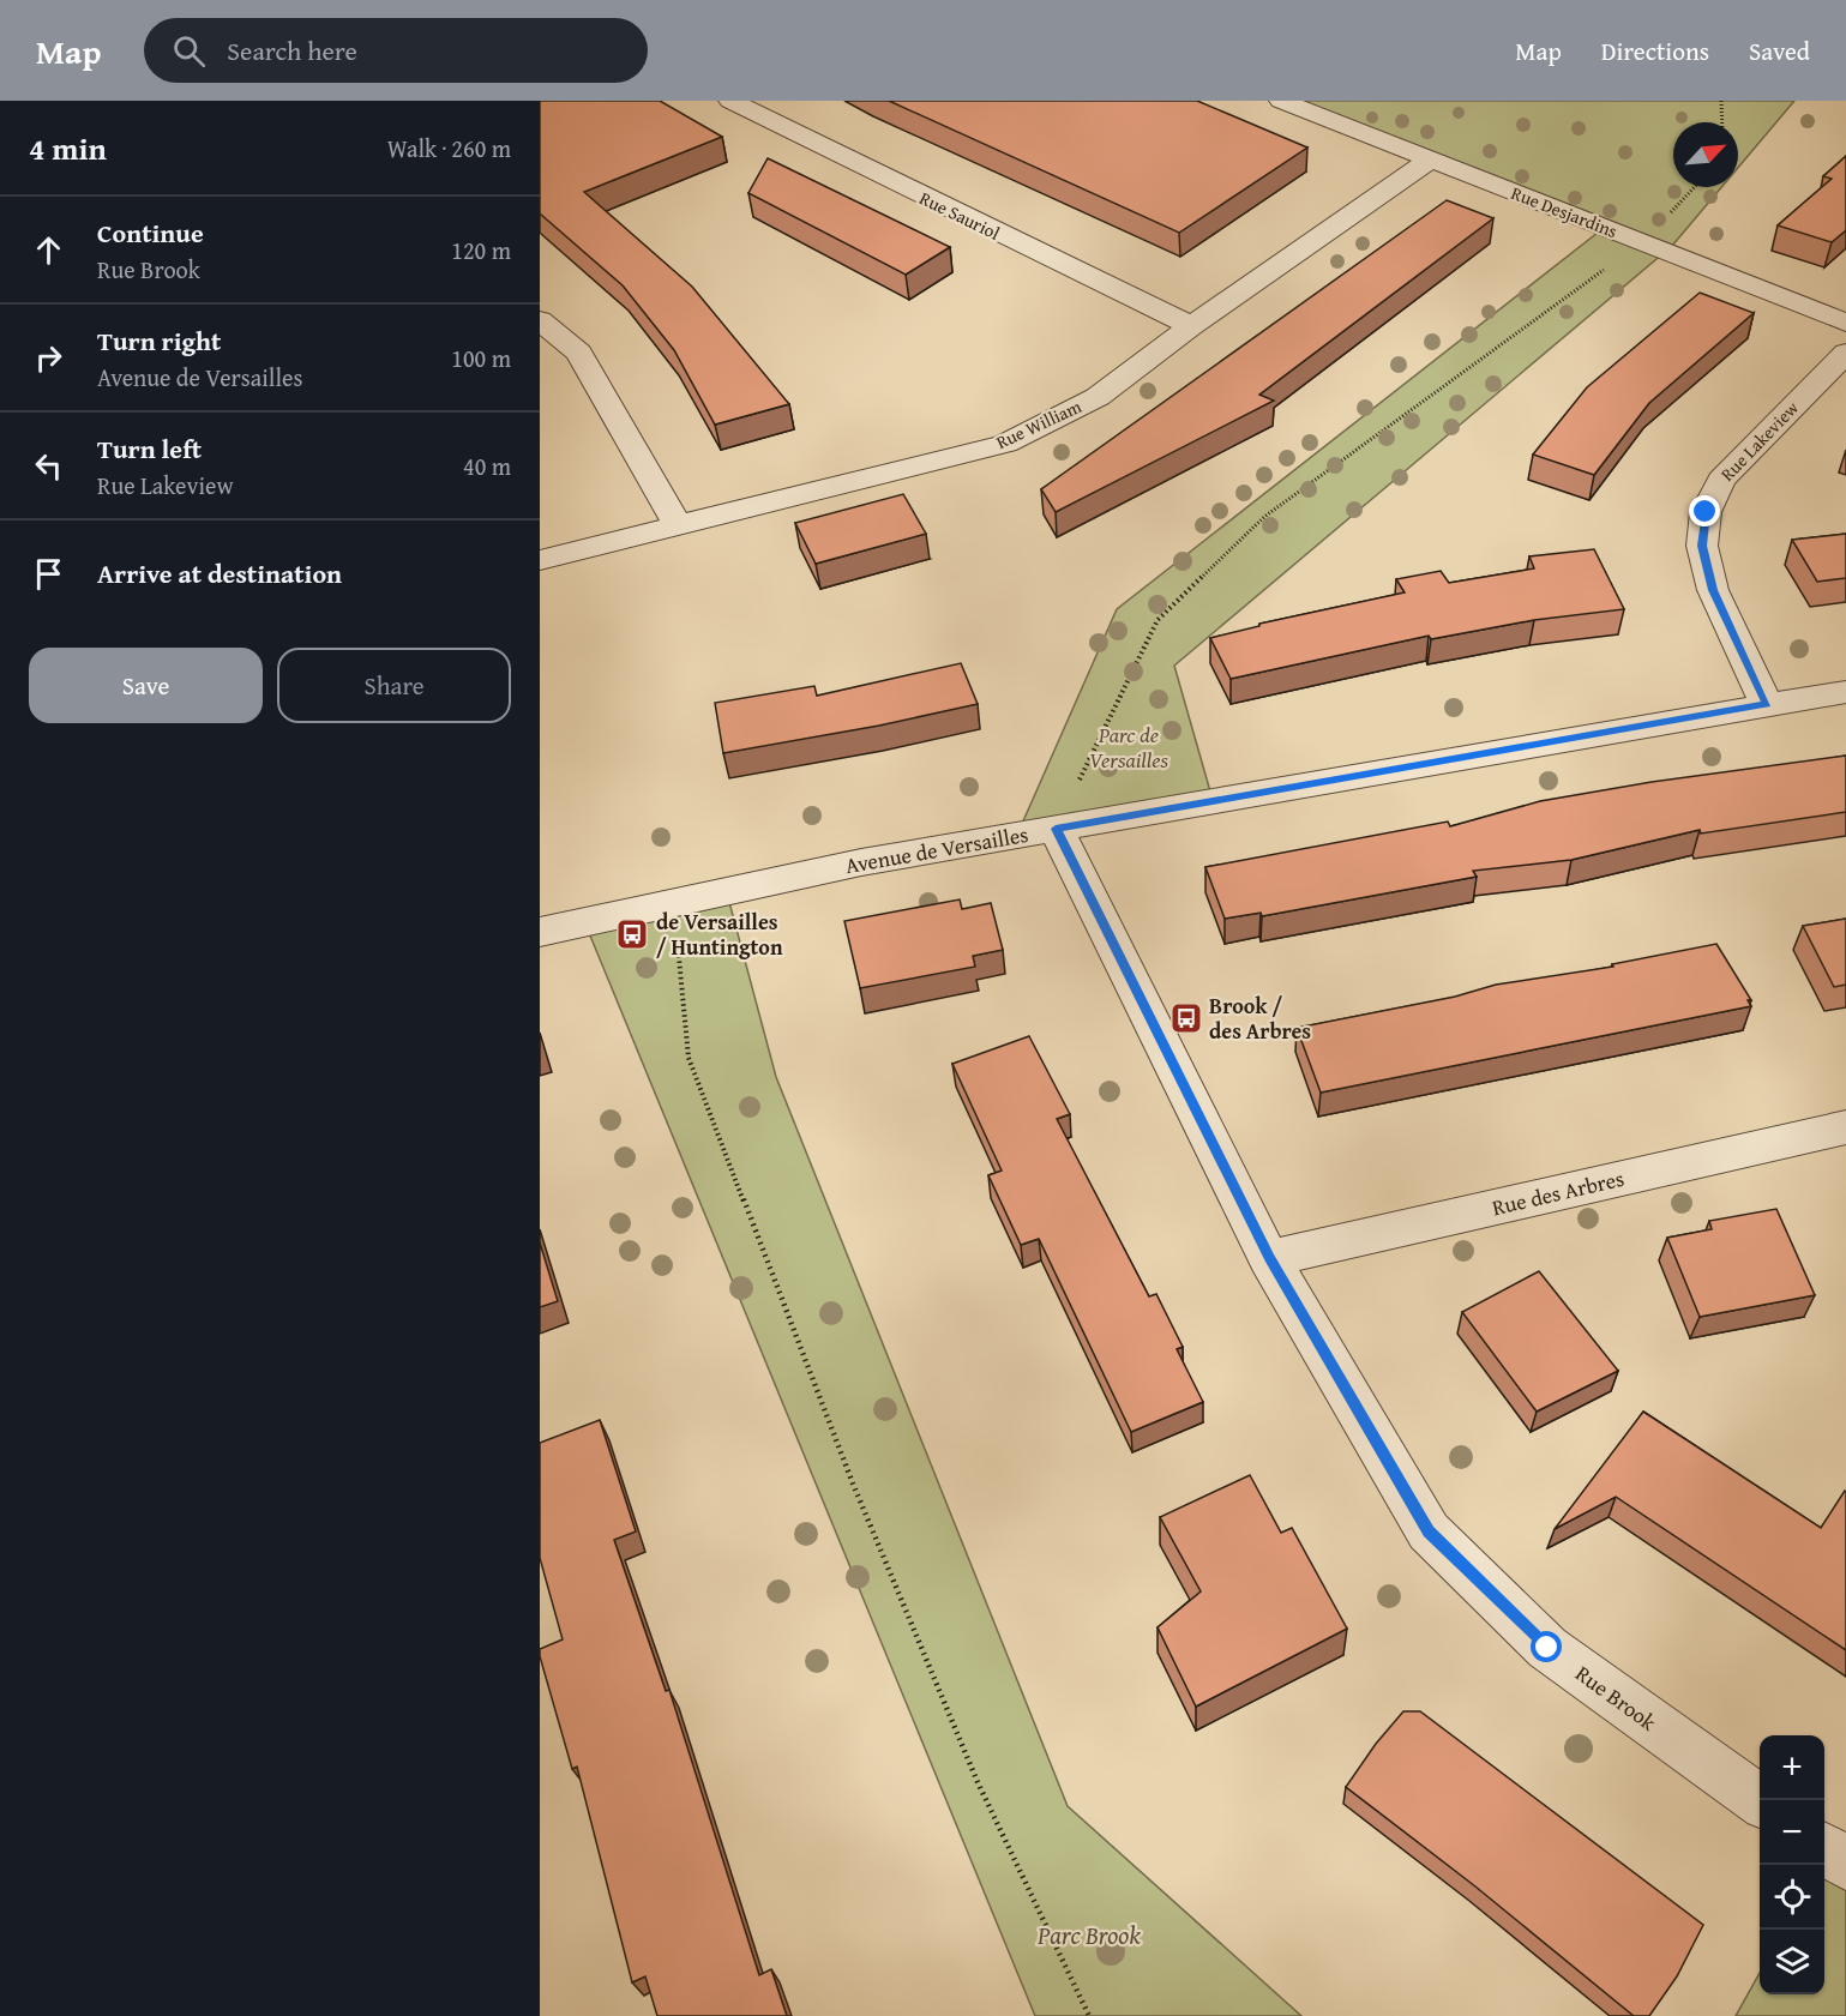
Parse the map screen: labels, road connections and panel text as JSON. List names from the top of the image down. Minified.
{"streets":{"street":["Rue Desjardins","Rue Sauriol","Rue William","Rue Lakeview","Avenue de Versailles","Rue des Arbres","Rue Brook"]},"crossings":[["Rue Desjardins","Rue William"],["Rue Sauriol","Rue William"],["Rue Lakeview","Avenue de Versailles"],["Avenue de Versailles","Rue Brook"],["Rue des Arbres","Rue Brook"]],"parks":["Parc de Versailles","Parc Brook"],"places":{"bus stop":["de Versailles / Huntington","Brook / des Arbres"]},"north":"top right","page":{"header":"Map","search":"Search here","nav":["Map","Directions","Saved"],"heading":["4 min","Walk · 260 m"],"list":[["Continue","Rue Brook","120 m"],["Turn right","Avenue de Versailles","100 m"],["Turn left","Rue Lakeview","40 m"],"Arrive at destination"],"buttons":["Save","Share"],"map_buttons":["+","−"]}}
